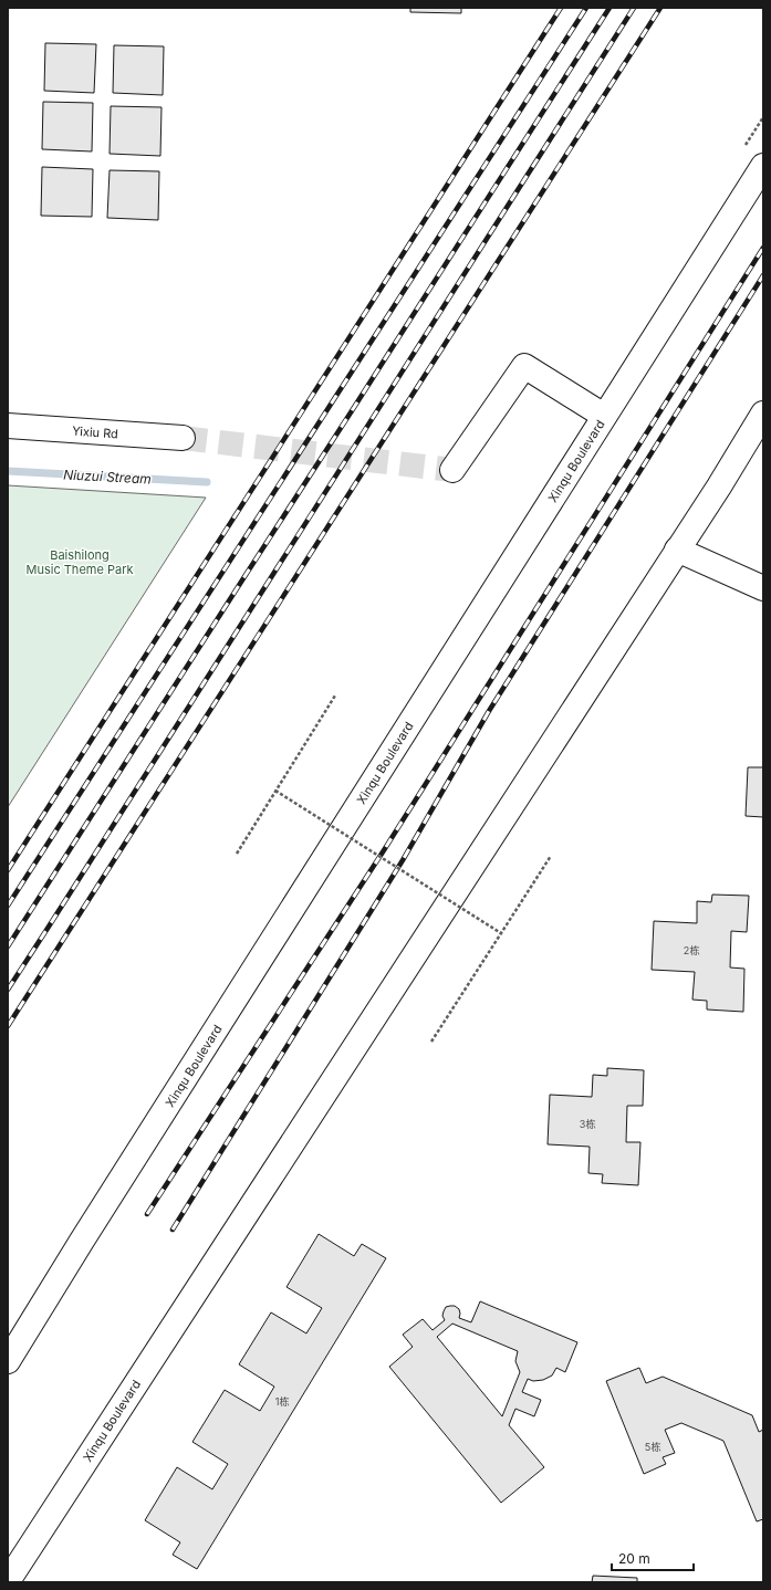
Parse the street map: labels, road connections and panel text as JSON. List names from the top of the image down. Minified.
{"streets":{"main road":["Yixiu Rd","Xinqu Boulevard"]},"water":["Niuzui Stream"],"parks":["Baishilong Music Theme Park"],"house_numbers":["2栋","3栋","1栋","5栋"],"scale_bar":"20 m"}
